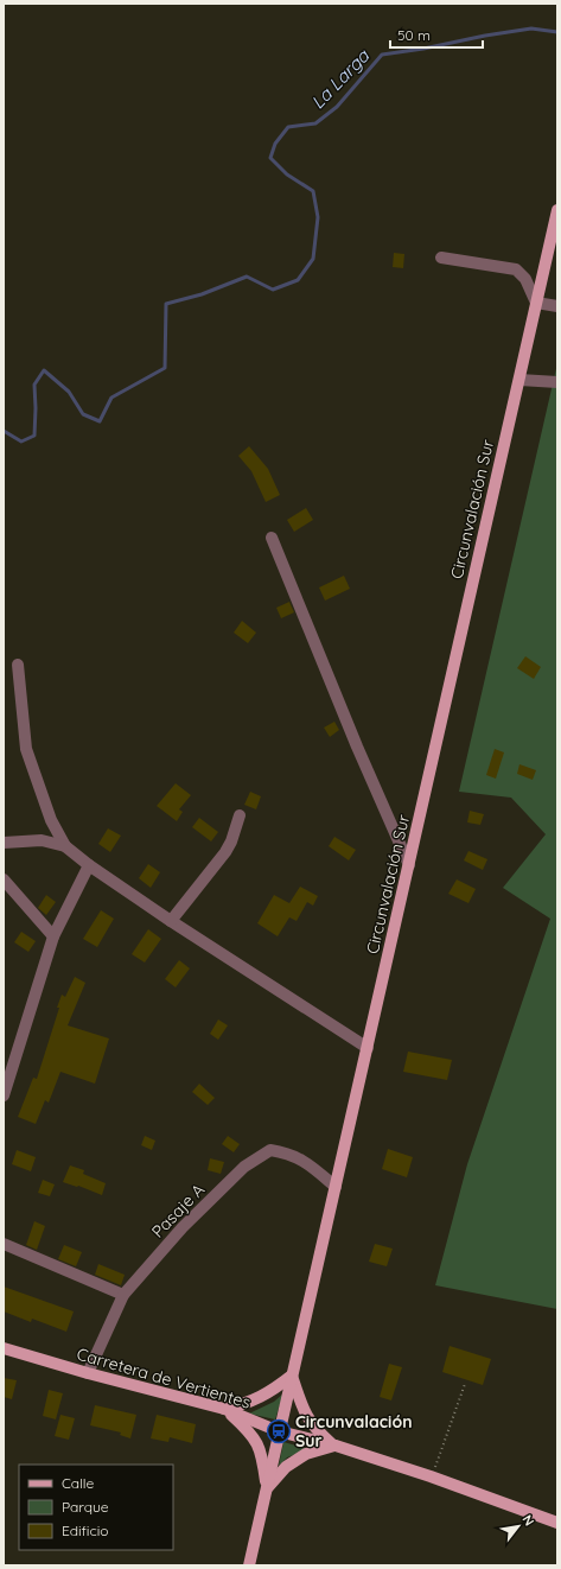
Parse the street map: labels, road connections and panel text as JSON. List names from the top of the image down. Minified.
{"streets":{"main road":["Circunvalación Sur","Carretera de Vertientes"],"street":["Pasaje A"]},"crossings":[["Circunvalación Sur","Pasaje A"],["Circunvalación Sur","Carretera de Vertientes"],["Pasaje A","Carretera de Vertientes"]],"water":["La Larga"],"places":{"station":["Circunvalación Sur"]},"legend":["Calle","Parque","Edificio"],"scale_bar":"50 m","north":"top right"}
